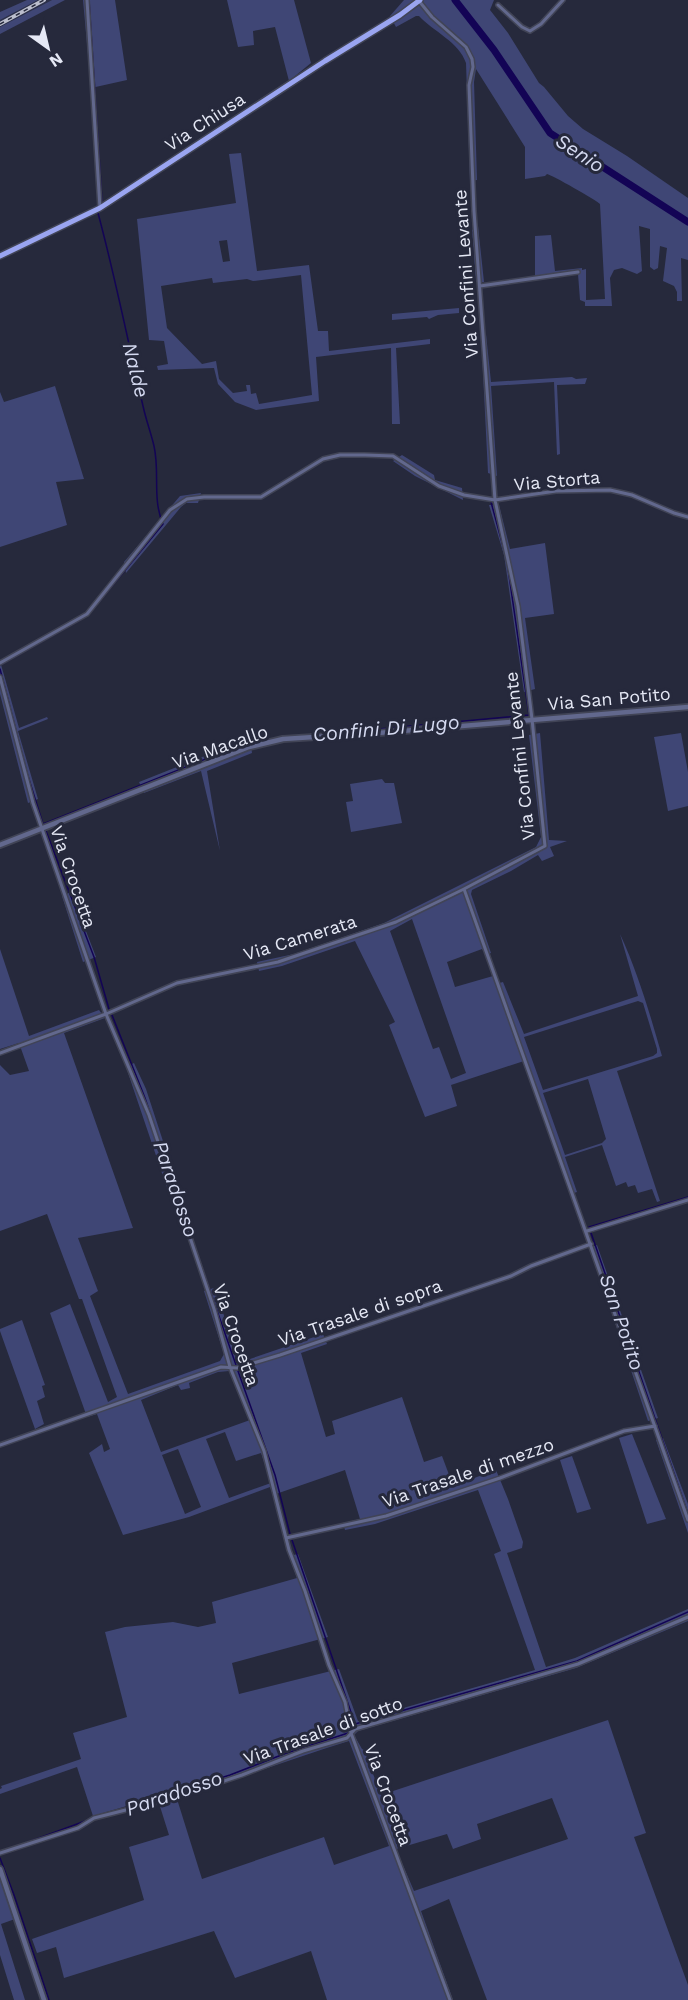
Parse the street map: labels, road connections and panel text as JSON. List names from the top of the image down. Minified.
{"streets":{"main road":["Via Chiusa"],"street":["Via Confini Levante","Via Storta","Via San Potito","Via Macallo","Via Crocetta","Via Camerata","Via Trasale di sopra","Via Trasale di mezzo","Via Trasale di sotto"]},"crossings":[["Via Chiusa","Via Confini Levante"],["Via Confini Levante","Via Storta"],["Via Confini Levante","Via San Potito"],["Via Confini Levante","Via Macallo"],["Via Confini Levante","Via Camerata"],["Via San Potito","Via Macallo"],["Via Macallo","Via Crocetta"],["Via Crocetta","Via Camerata"],["Via Crocetta","Via Trasale di sopra"],["Via Crocetta","Via Trasale di mezzo"],["Via Crocetta","Via Trasale di sotto"]],"water":["Senio","Nalde","Confini Di Lugo","Paradosso","San Potito"],"north":"bottom right"}
